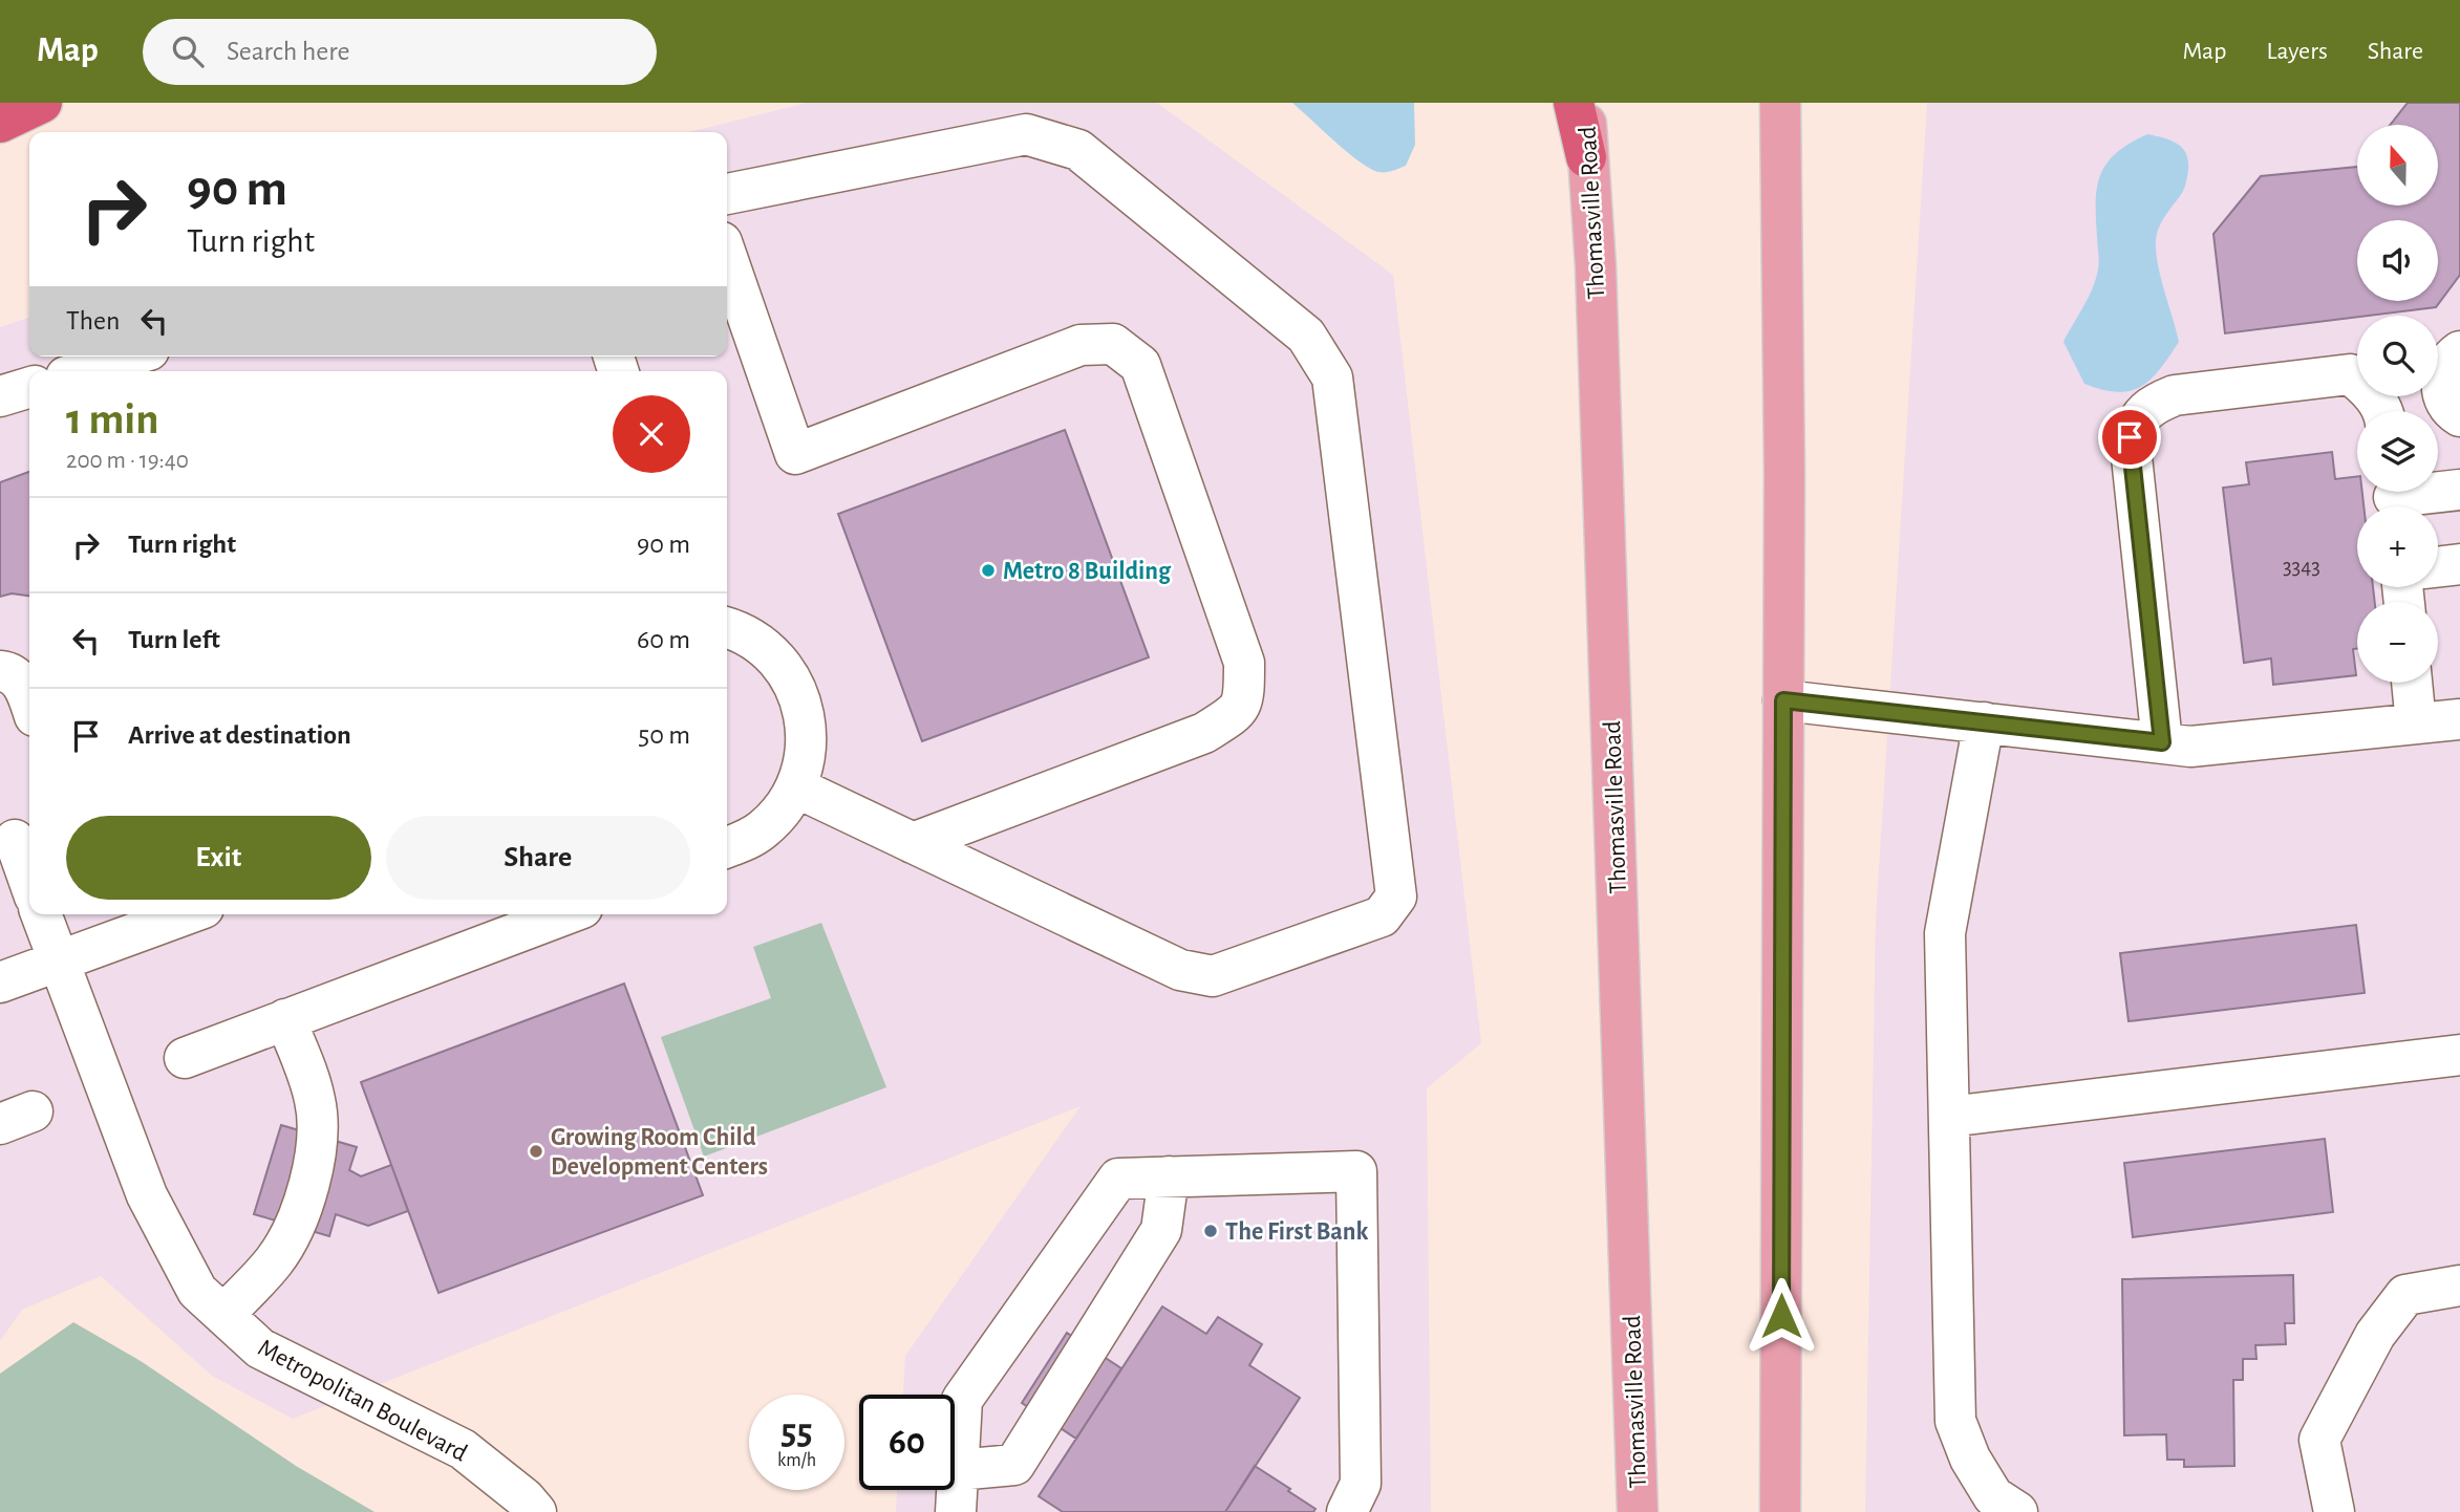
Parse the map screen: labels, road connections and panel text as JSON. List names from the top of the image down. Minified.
{"streets":{"main road":["Thomasville Road"],"street":["Metropolitan Boulevard"]},"places":["Metro 8 Building","Growing Room Child Development Centers","The First Bank"],"house_numbers":["3343"],"north":"top","page":{"header":"Map","search":"Search here","nav":["Map","Layers","Share"],"map_buttons":["+","−"],"turn":["90 m","Turn right"],"then":"Then","heading":["1 min","200 m · 19:40"],"list":[{"name":"Turn right","value":"90 m"},{"name":"Turn left","value":"60 m"},{"name":"Arrive at destination","value":"50 m"}],"buttons":["Exit","Share"],"speed":"55 km/h","limit":"60"}}
